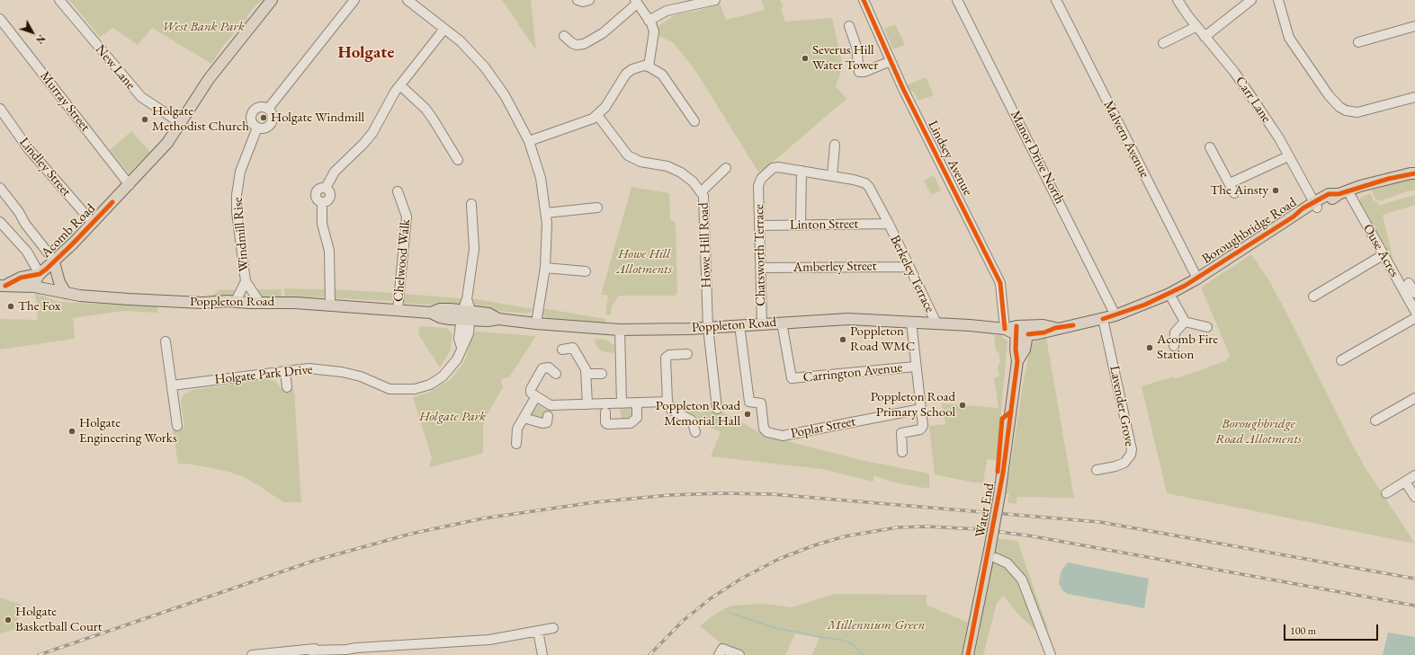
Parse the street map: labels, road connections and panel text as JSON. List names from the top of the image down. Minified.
{"streets":{"main road":["Acomb Road","Boroughbridge Road","Poppleton Road","Water End"],"street":["New Lane","Carr Lane","Murray Street","Malvern Avenue","Manor Drive North","Lindsey Avenue","Lindley Street","Linton Street","Windmill Rise","Howe Hill Road","Ouse Acres","Chatsworth Terrace","Chelwood Walk","Amberley Street","Berkeley Terrace","Carrington Avenue","Holgate Park Drive","Lavender Grove","Poplar Street"]},"crossings":[["New Lane","Acomb Road"],["Carr Lane","Boroughbridge Road"],["Murray Street","Acomb Road"],["Malvern Avenue","Boroughbridge Road"],["Manor Drive North","Boroughbridge Road"],["Lindsey Avenue","Boroughbridge Road"],["Lindley Street","Acomb Road"],["Linton Street","Chatsworth Terrace"],["Linton Street","Berkeley Terrace"],["Acomb Road","Poppleton Road"],["Boroughbridge Road","Ouse Acres"],["Boroughbridge Road","Poppleton Road"],["Boroughbridge Road","Lavender Grove"],["Boroughbridge Road","Water End"],["Windmill Rise","Poppleton Road"],["Howe Hill Road","Poppleton Road"],["Chatsworth Terrace","Amberley Street"],["Chatsworth Terrace","Berkeley Terrace"],["Chatsworth Terrace","Poppleton Road"],["Chelwood Walk","Poppleton Road"],["Amberley Street","Berkeley Terrace"],["Berkeley Terrace","Poppleton Road"],["Poppleton Road","Carrington Avenue"],["Poppleton Road","Holgate Park Drive"],["Poppleton Road","Poplar Street"]],"districts":["Holgate"],"parks":["West Bank Park","Howe Hill Allotments","Holgate Park","Boroughbridge Road Allotments","Millennium Green"],"places":["Severus Hill Water Tower","Holgate Windmill","Holgate Methodist Church","The Ainsty","The Fox","Poppleton Road WMC","Acomb Fire Station","Poppleton Road Primary School","Poppleton Road Memorial Hall","Holgate Engineering Works","Holgate Basketball Court"],"scale_bar":"100 m","north":"bottom right"}
